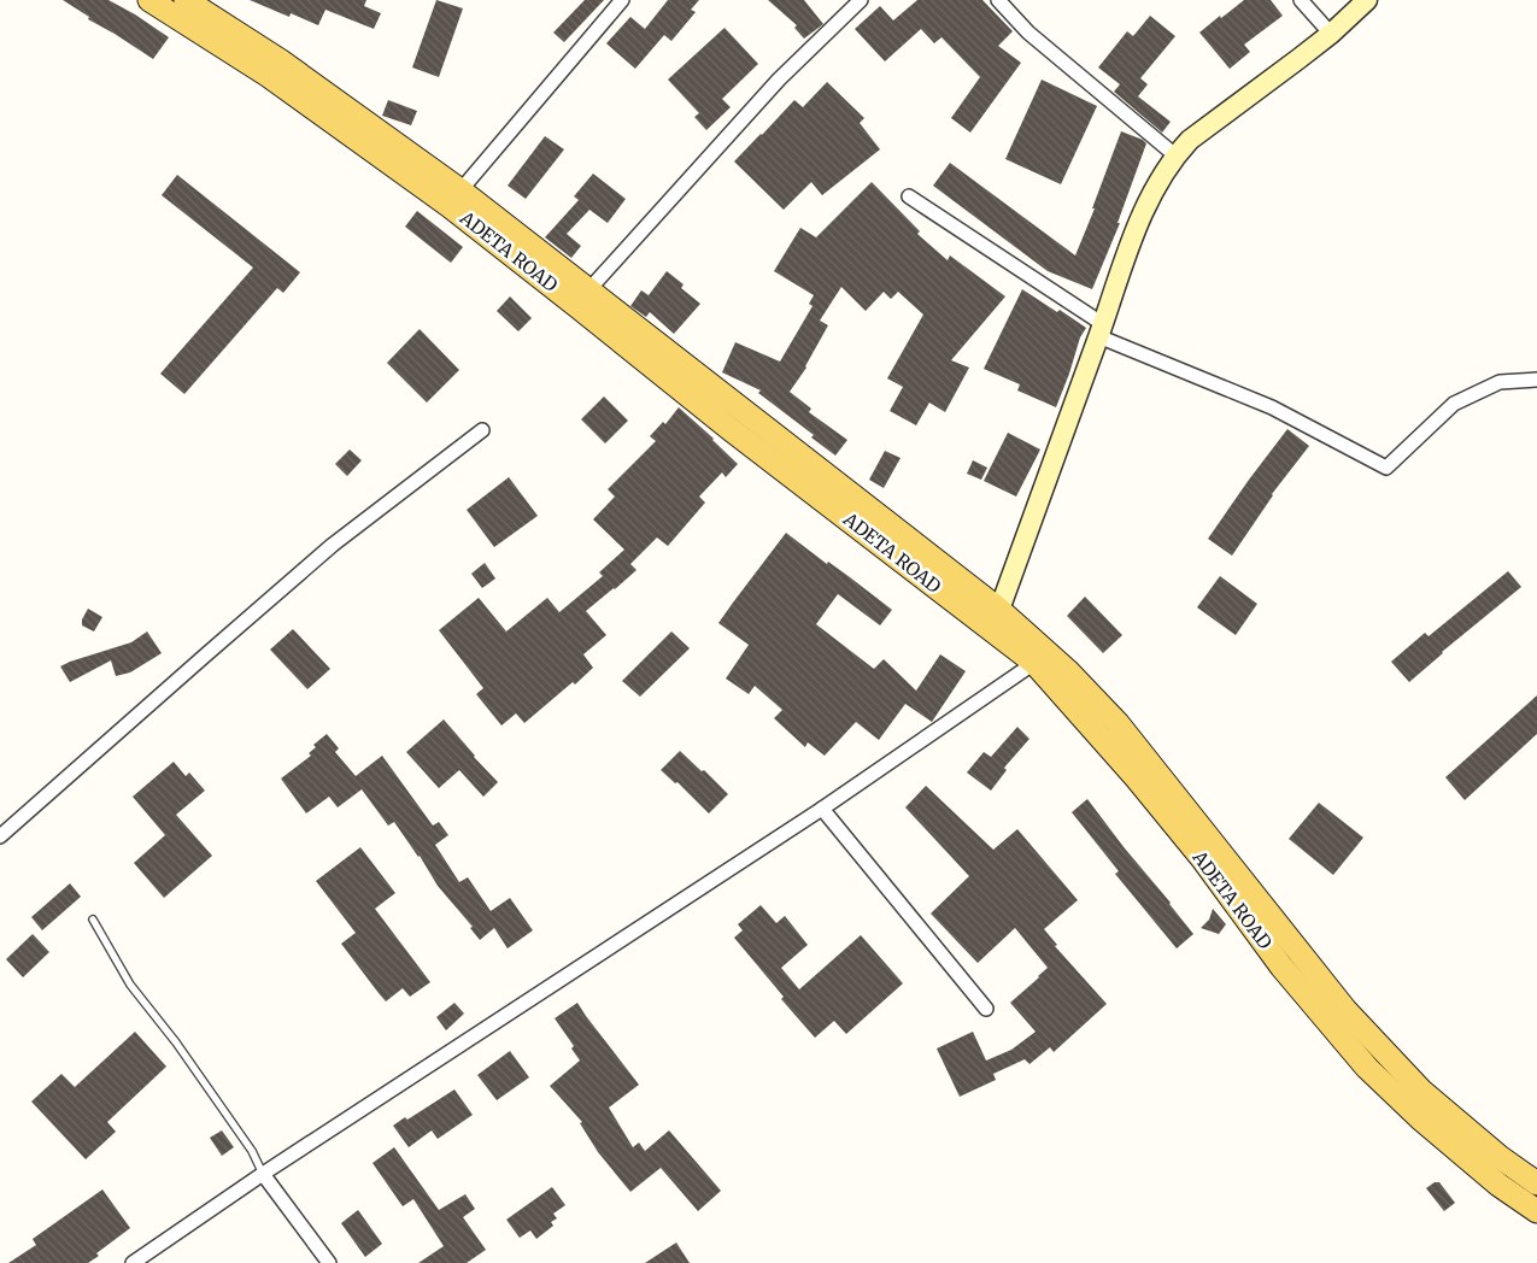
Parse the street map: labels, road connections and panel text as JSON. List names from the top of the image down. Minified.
{"streets":{"main road":["ADETA ROAD"]}}
